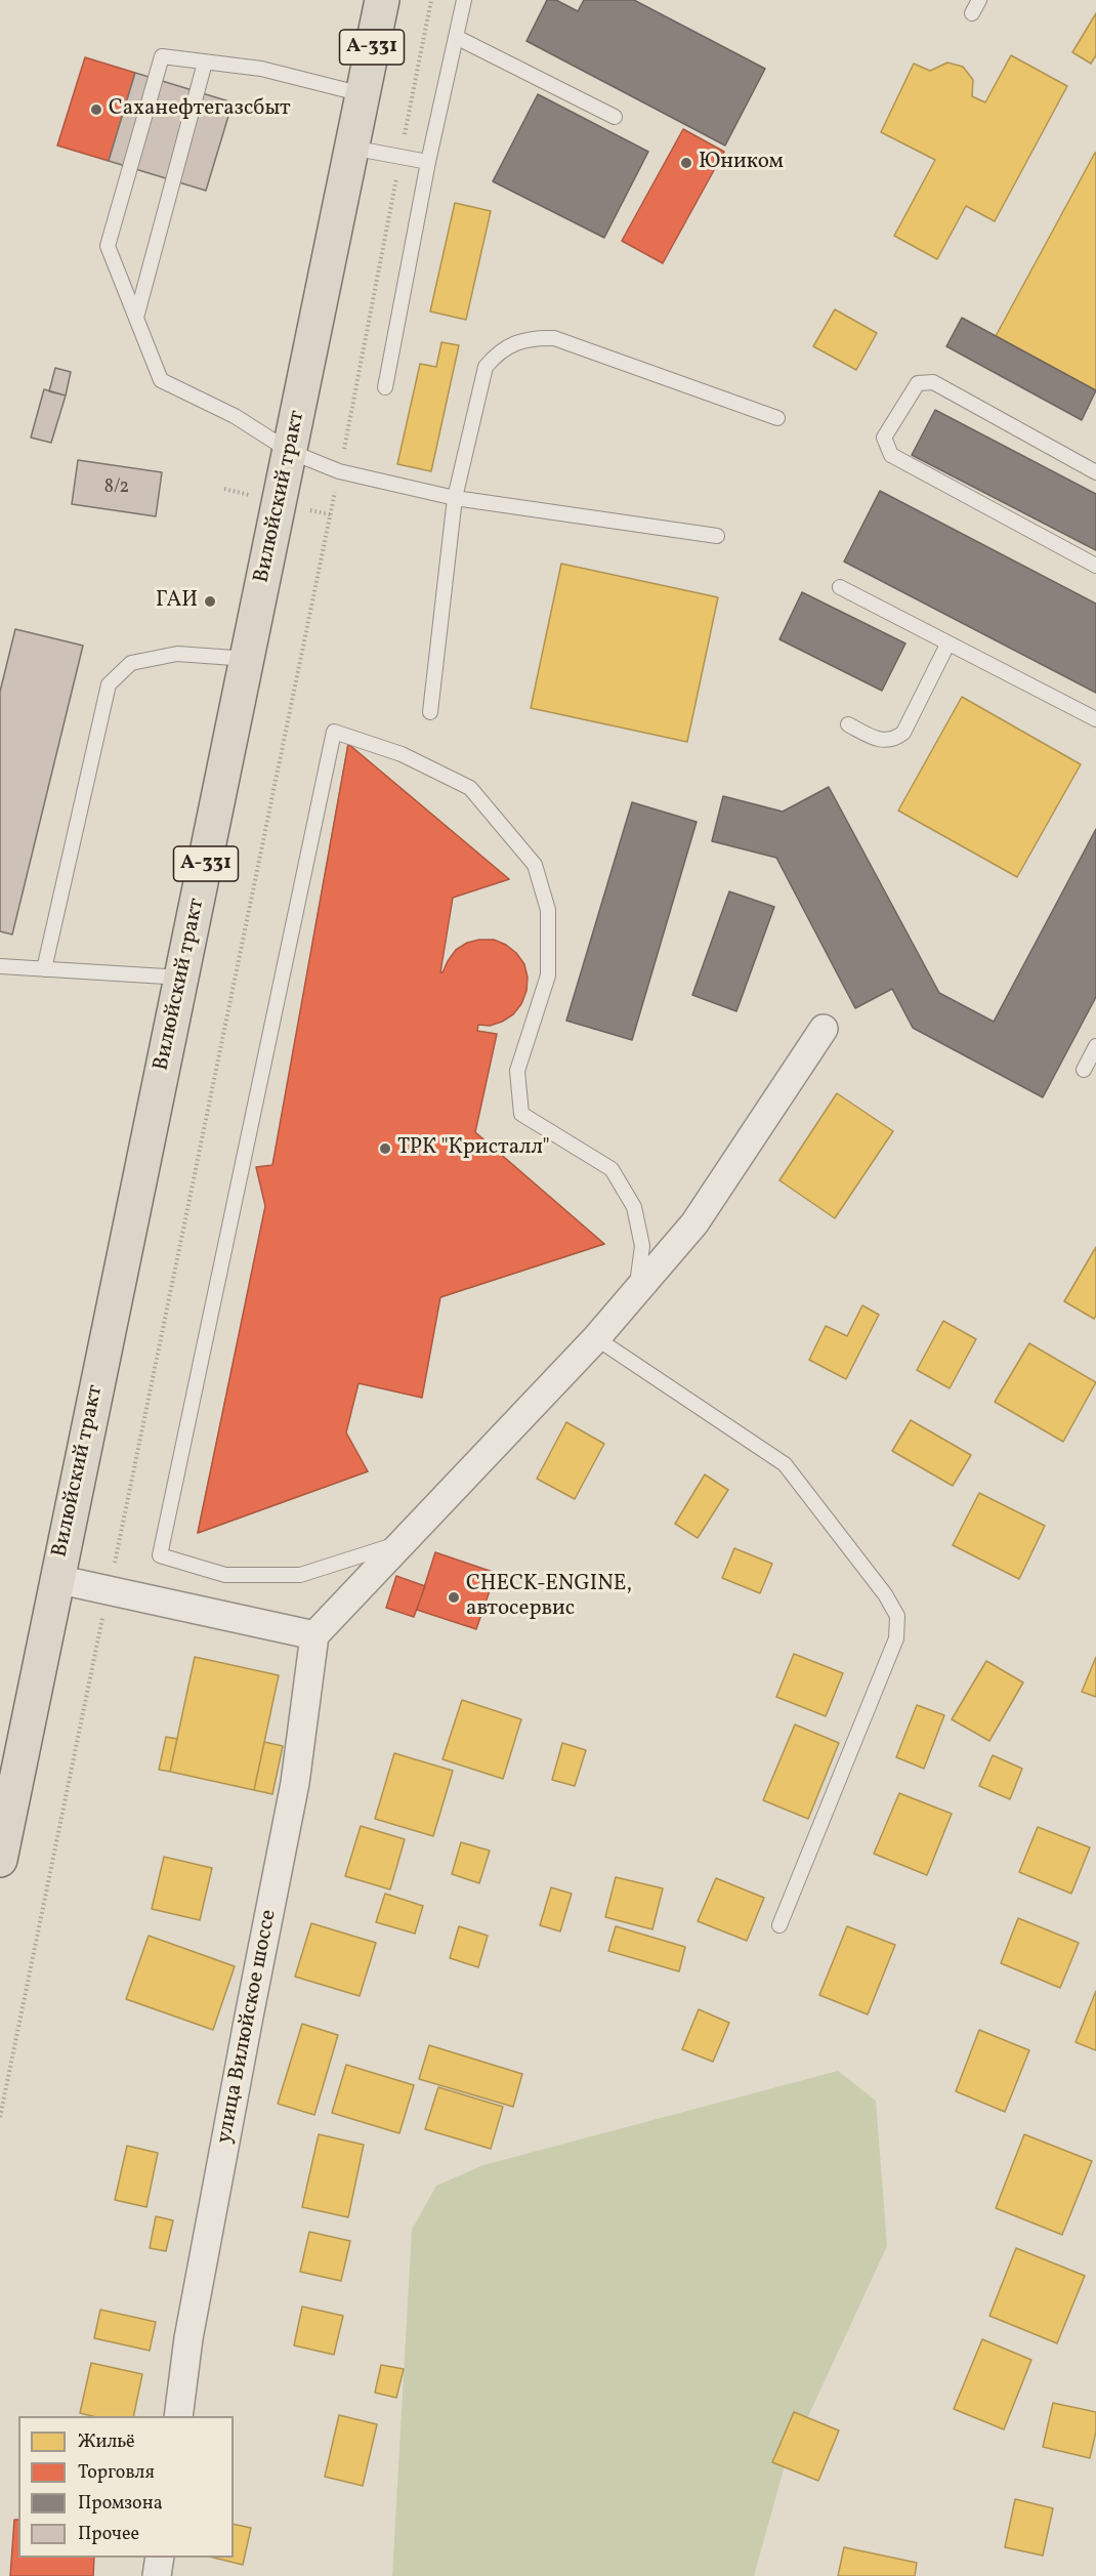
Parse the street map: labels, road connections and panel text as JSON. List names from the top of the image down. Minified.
{"streets":{"main road":["А-331","Вилюйский тракт"],"street":["улица Вилюйское шоссе"]},"places":["Саханефтегазсбыт","Юником","ГАИ","ТРК \"Кристалл\"","CHECK-ENGINE, автосервис"],"house_numbers":["8/2"],"legend":["Жильё","Торговля","Промзона","Прочее"]}
